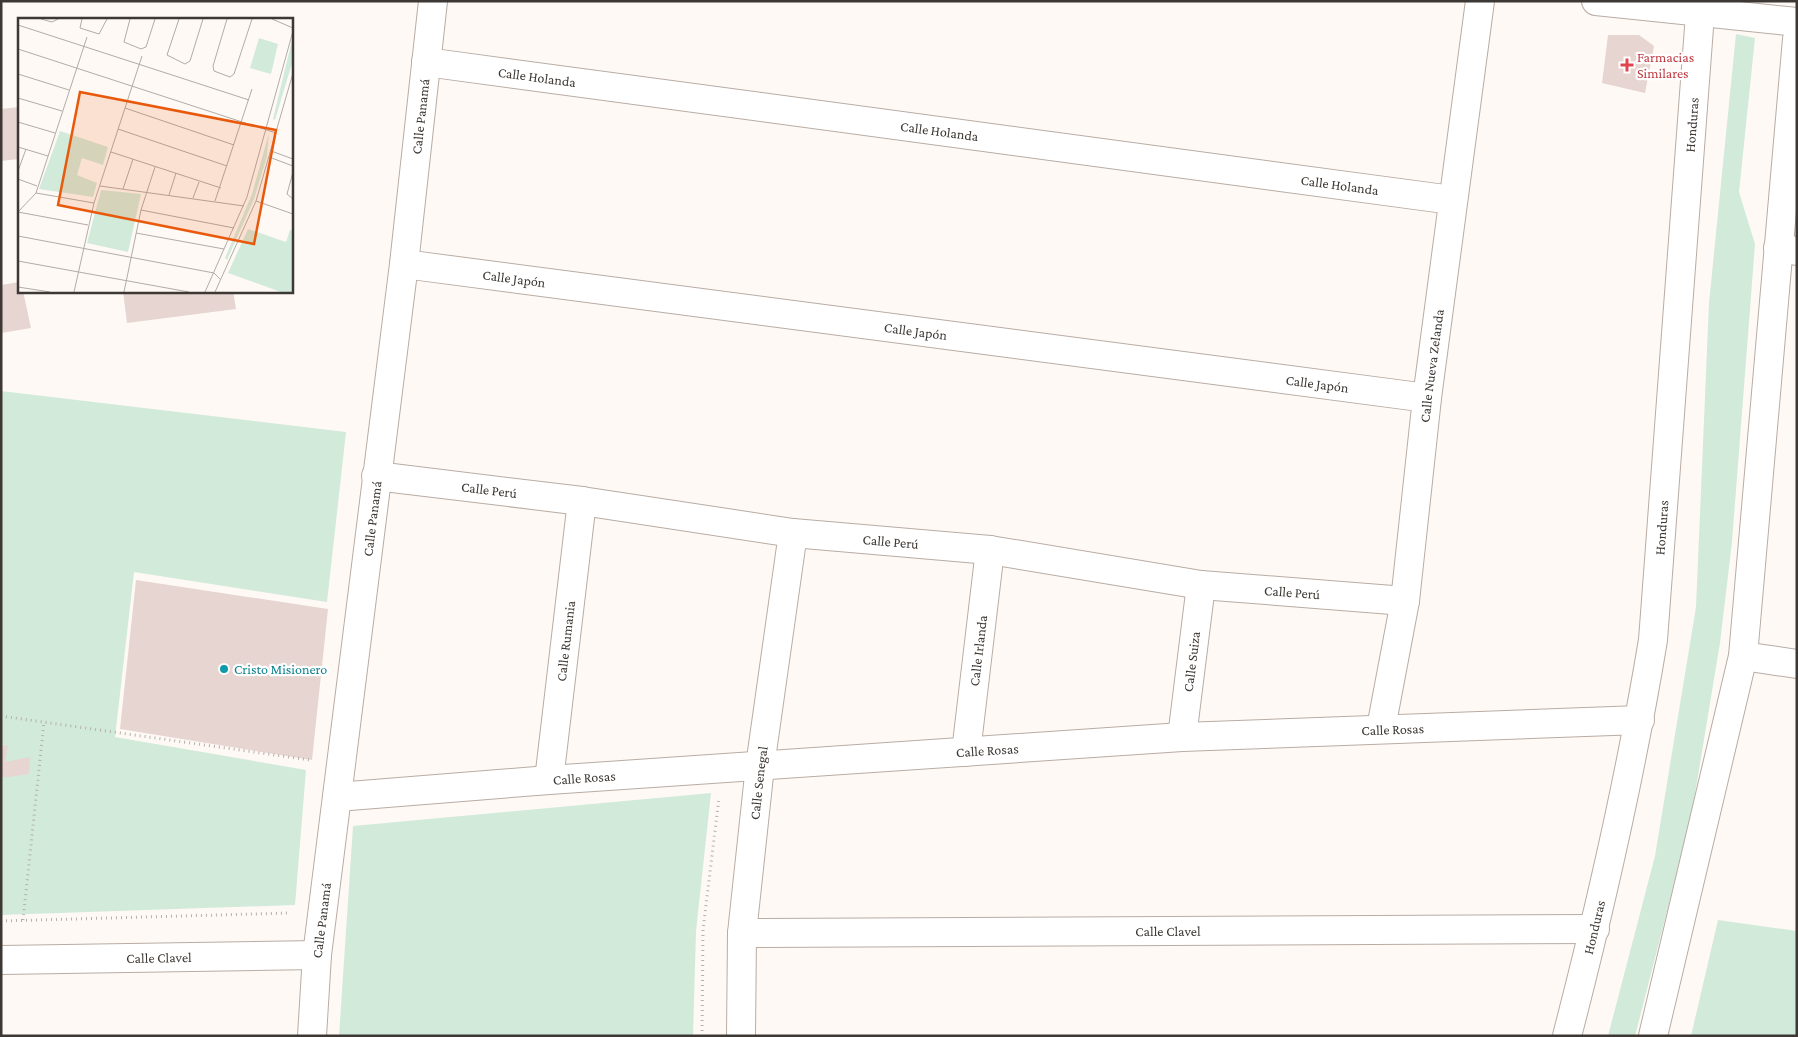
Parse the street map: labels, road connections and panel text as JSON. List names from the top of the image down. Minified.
{"streets":{"street":["Calle Holanda","Calle Panamá","Honduras","Calle Japón","Calle Nueva Zelanda","Calle Perú","Calle Rumania","Calle Irlanda","Calle Suiza","Calle Rosas","Calle Senegal","Calle Clavel"]},"crossings":[["Calle Holanda","Calle Panamá"],["Calle Holanda","Calle Nueva Zelanda"],["Calle Panamá","Calle Japón"],["Calle Panamá","Calle Perú"],["Calle Panamá","Calle Rosas"],["Calle Panamá","Calle Clavel"],["Honduras","Calle Rosas"],["Honduras","Calle Clavel"],["Calle Japón","Calle Nueva Zelanda"],["Calle Nueva Zelanda","Calle Perú"],["Calle Nueva Zelanda","Calle Rosas"],["Calle Perú","Calle Rumania"],["Calle Perú","Calle Irlanda"],["Calle Perú","Calle Suiza"],["Calle Perú","Calle Senegal"],["Calle Rumania","Calle Rosas"],["Calle Irlanda","Calle Rosas"],["Calle Suiza","Calle Rosas"],["Calle Rosas","Calle Senegal"],["Calle Senegal","Calle Clavel"]],"places":{"health":["Farmacias Similares"],"other":["Cristo Misionero"]}}
